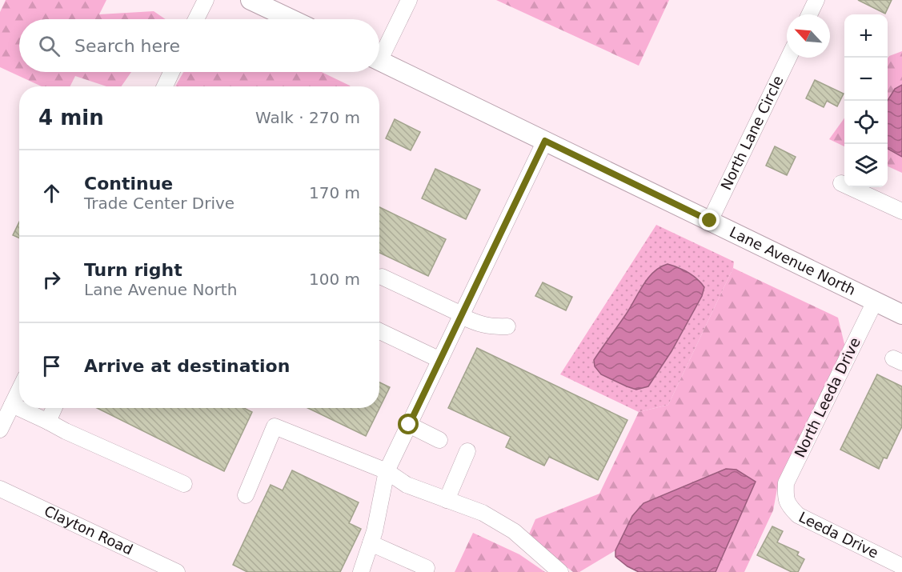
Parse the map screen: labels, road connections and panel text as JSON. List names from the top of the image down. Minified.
{"streets":{"main road":["Lane Avenue North"],"street":["North Lane Circle","North Leeda Drive","Clayton Road","Leeda Drive"]},"crossings":[["North Lane Circle","Lane Avenue North"],["Lane Avenue North","North Leeda Drive"],["North Leeda Drive","Leeda Drive"]],"north":"top left","page":{"map_buttons":["+","−"],"search":"Search here","heading":["4 min","Walk · 270 m"],"list":[["Continue","Trade Center Drive","170 m"],["Turn right","Lane Avenue North","100 m"],"Arrive at destination"]}}
